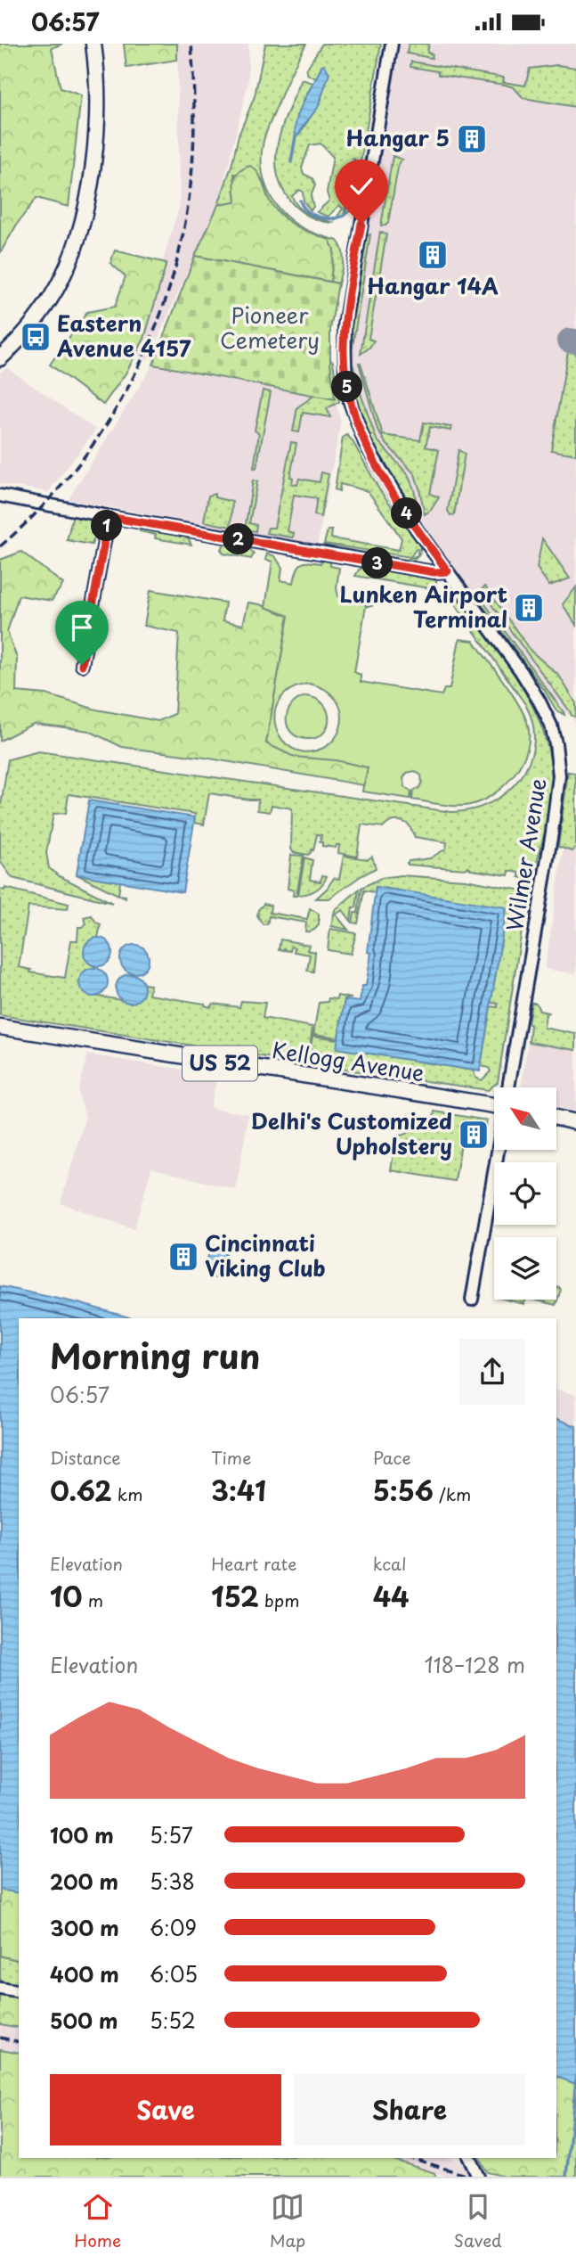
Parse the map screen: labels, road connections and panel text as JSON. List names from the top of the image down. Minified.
{"streets":{"main road":["Kellogg Avenue","US 52"],"street":["Wilmer Avenue"]},"parks":["Pioneer Cemetery"],"places":{"building":["Hangar 5","Hangar 14A","Lunken Airport Terminal","Delhi's Customized Upholstery","Cincinnati Viking Club"],"bus stop":["Eastern Avenue 4157"]},"north":"top left","page":{"status":"06:57","pins":["5","4","1","2","3"],"heading":["Morning run","06:57"],"stats":[["Distance","0.62 km"],["Time","3:41"],["Pace","5:56 /km"],["Elevation","10 m"],["Heart rate","152 bpm"],["kcal","44"]],"chart":["Elevation","118–128 m"],"list":[{"name":"100 m","note":"5:57"},{"name":"200 m","note":"5:38"},{"name":"300 m","note":"6:09"},{"name":"400 m","note":"6:05"},{"name":"500 m","note":"5:52"}],"buttons":["Save","Share"],"tabs":["Home","Map","Saved"]}}
